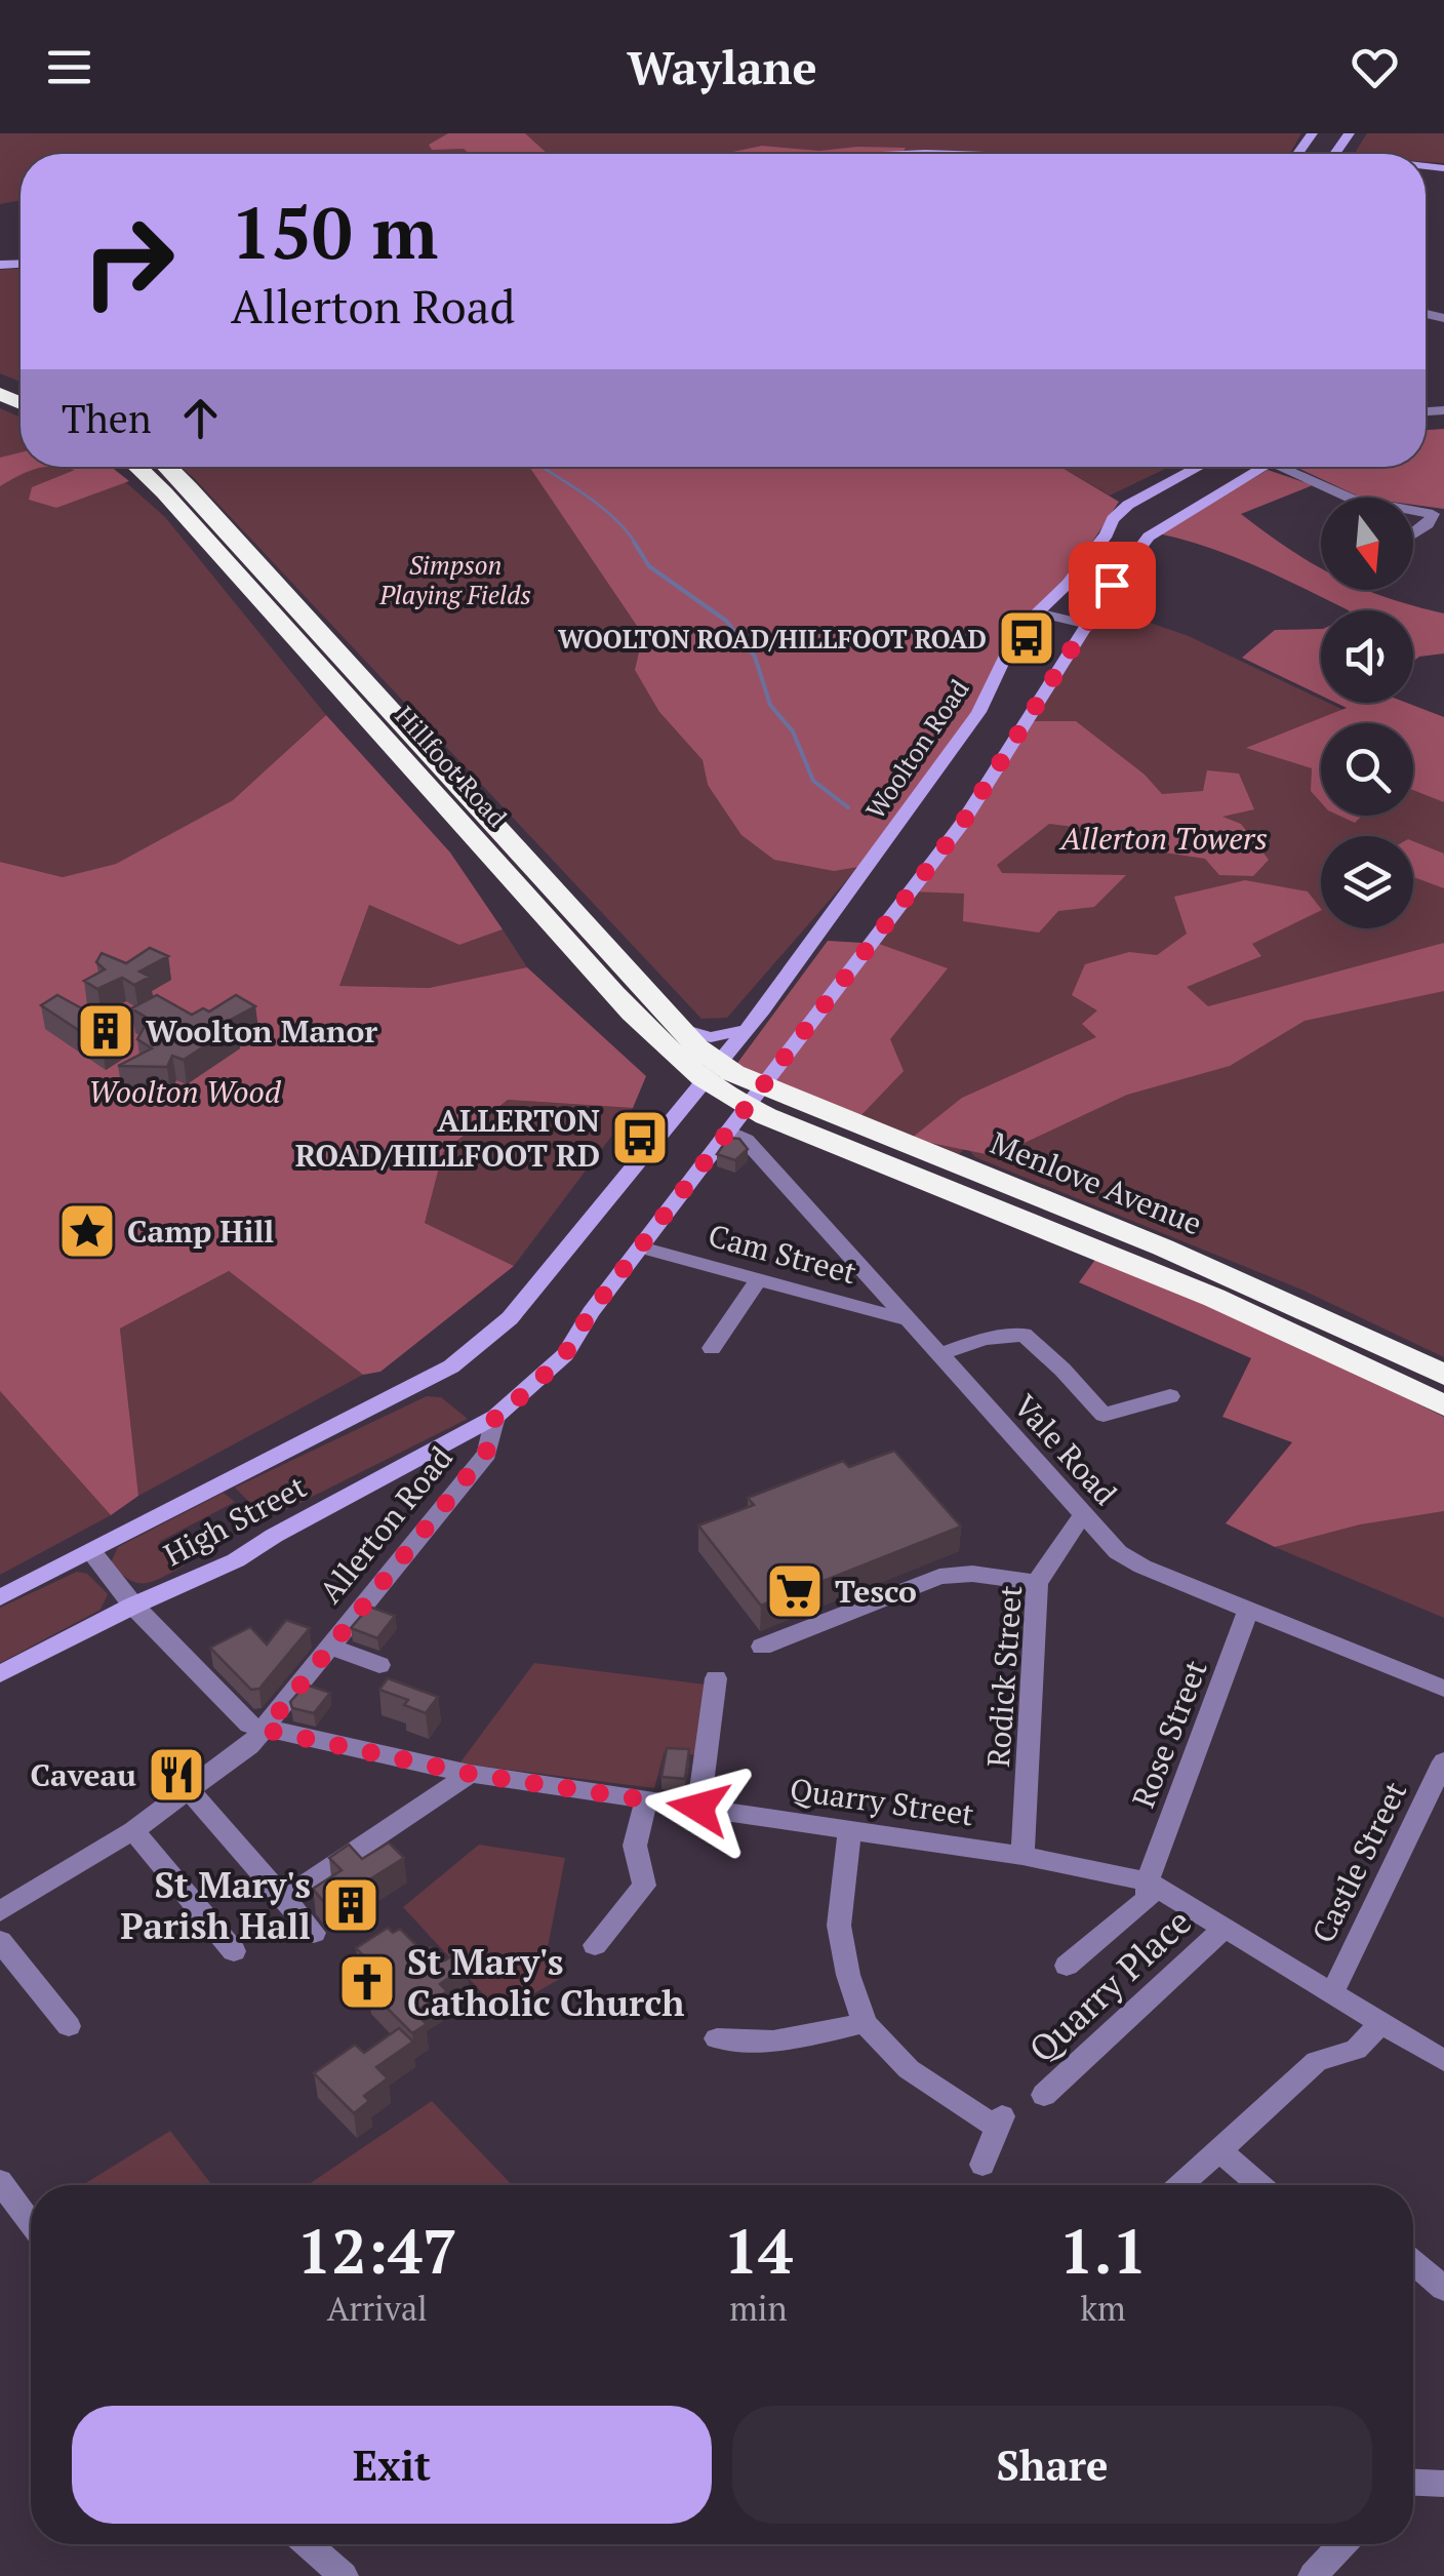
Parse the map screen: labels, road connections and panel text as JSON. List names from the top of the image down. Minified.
{"streets":{"highway":["Hillfoot Road","Menlove Avenue"],"main road":["Woolton Road","High Street","Allerton Road"],"street":["Cam Street","Vale Road","Rodick Street","Rose Street","Quarry Street","Castle Street","Quarry Place"]},"crossings":[["Woolton Road","Hillfoot Road"],["Woolton Road","High Street"],["Hillfoot Road","Menlove Avenue"],["Hillfoot Road","High Street"],["Hillfoot Road","Allerton Road"],["Menlove Avenue","Allerton Road"],["Cam Street","Vale Road"],["Cam Street","Allerton Road"],["Vale Road","Allerton Road"],["Vale Road","Rodick Street"],["Vale Road","Rose Street"],["High Street","Allerton Road"],["Allerton Road","Quarry Street"],["Rodick Street","Quarry Street"],["Rose Street","Quarry Street"],["Quarry Street","Castle Street"],["Quarry Street","Quarry Place"]],"parks":["Simpson Playing Fields","Allerton Towers","Woolton Wood"],"places":{"bus stop":["WOOLTON ROAD/HILLFOOT ROAD","ALLERTON ROAD/HILLFOOT RD"],"building":["Woolton Manor","St Mary's Parish Hall"],"place":["Camp Hill"],"supermarket":["Tesco"],"restaurant":["Caveau"],"church":["St Mary's Catholic Church"]},"north":"bottom","page":{"header":"Waylane","turn":["150 m","Allerton Road"],"then":"Then","eta":["12:47","Arrival","14","min","1.1","km"],"buttons":["Exit","Share"]}}
